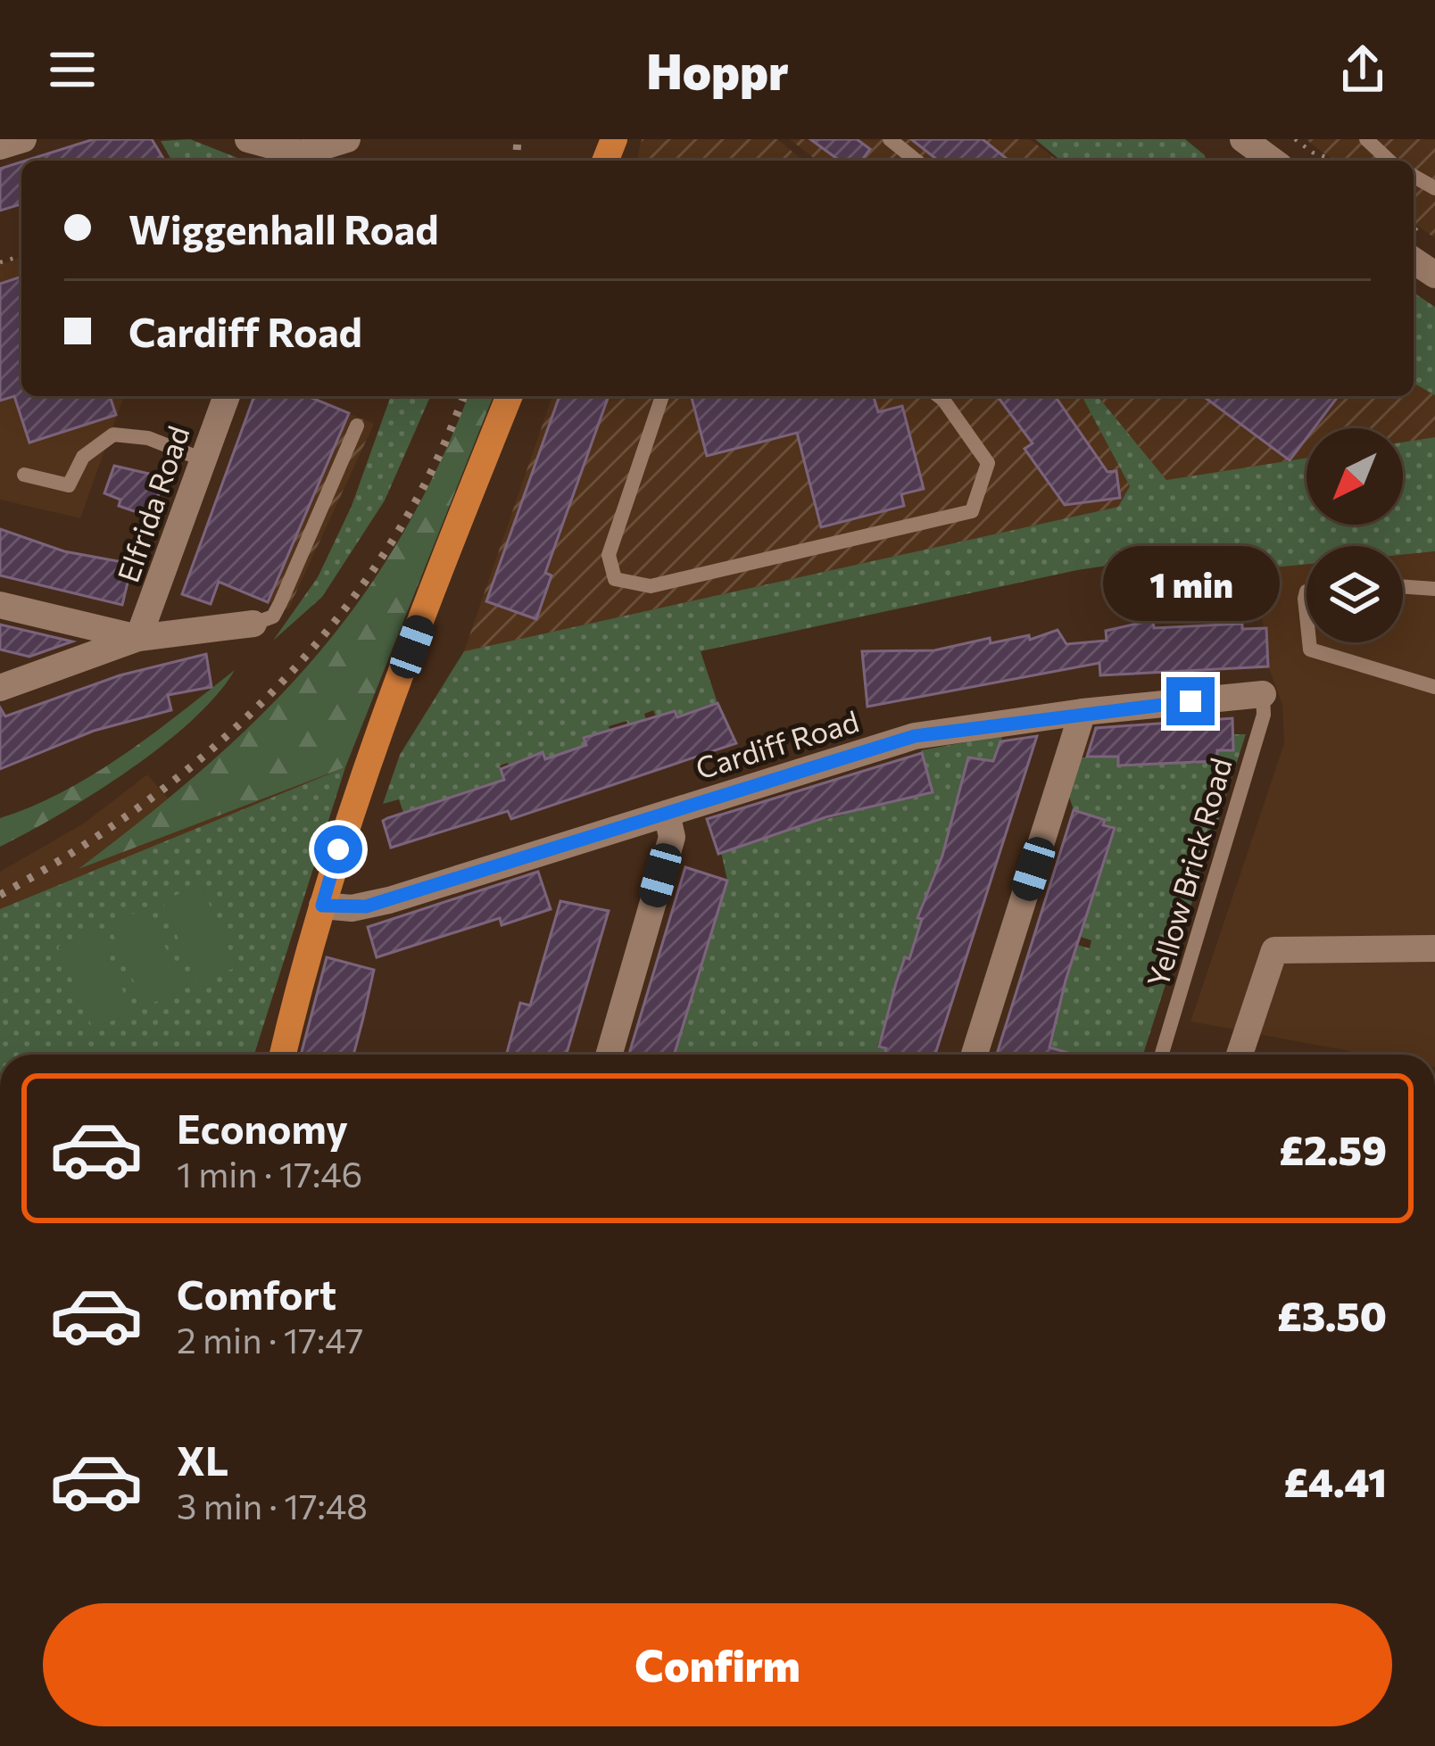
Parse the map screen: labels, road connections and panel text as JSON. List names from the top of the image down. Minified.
{"streets":{"street":["Elfrida Road","Cardiff Road"],"lane":["Yellow Brick Road"]},"crossings":[["Cardiff Road","Yellow Brick Road"]],"north":"bottom left","page":{"header":"Hoppr","banner":["Wiggenhall Road","Cardiff Road"],"bubble":"1 min","list":[{"name":"Economy","note":"1 min · 17:46","value":"£2.59"},{"name":"Comfort","note":"2 min · 17:47","value":"£3.50"},{"name":"XL","note":"3 min · 17:48","value":"£4.41"}],"buttons":"Confirm"}}
